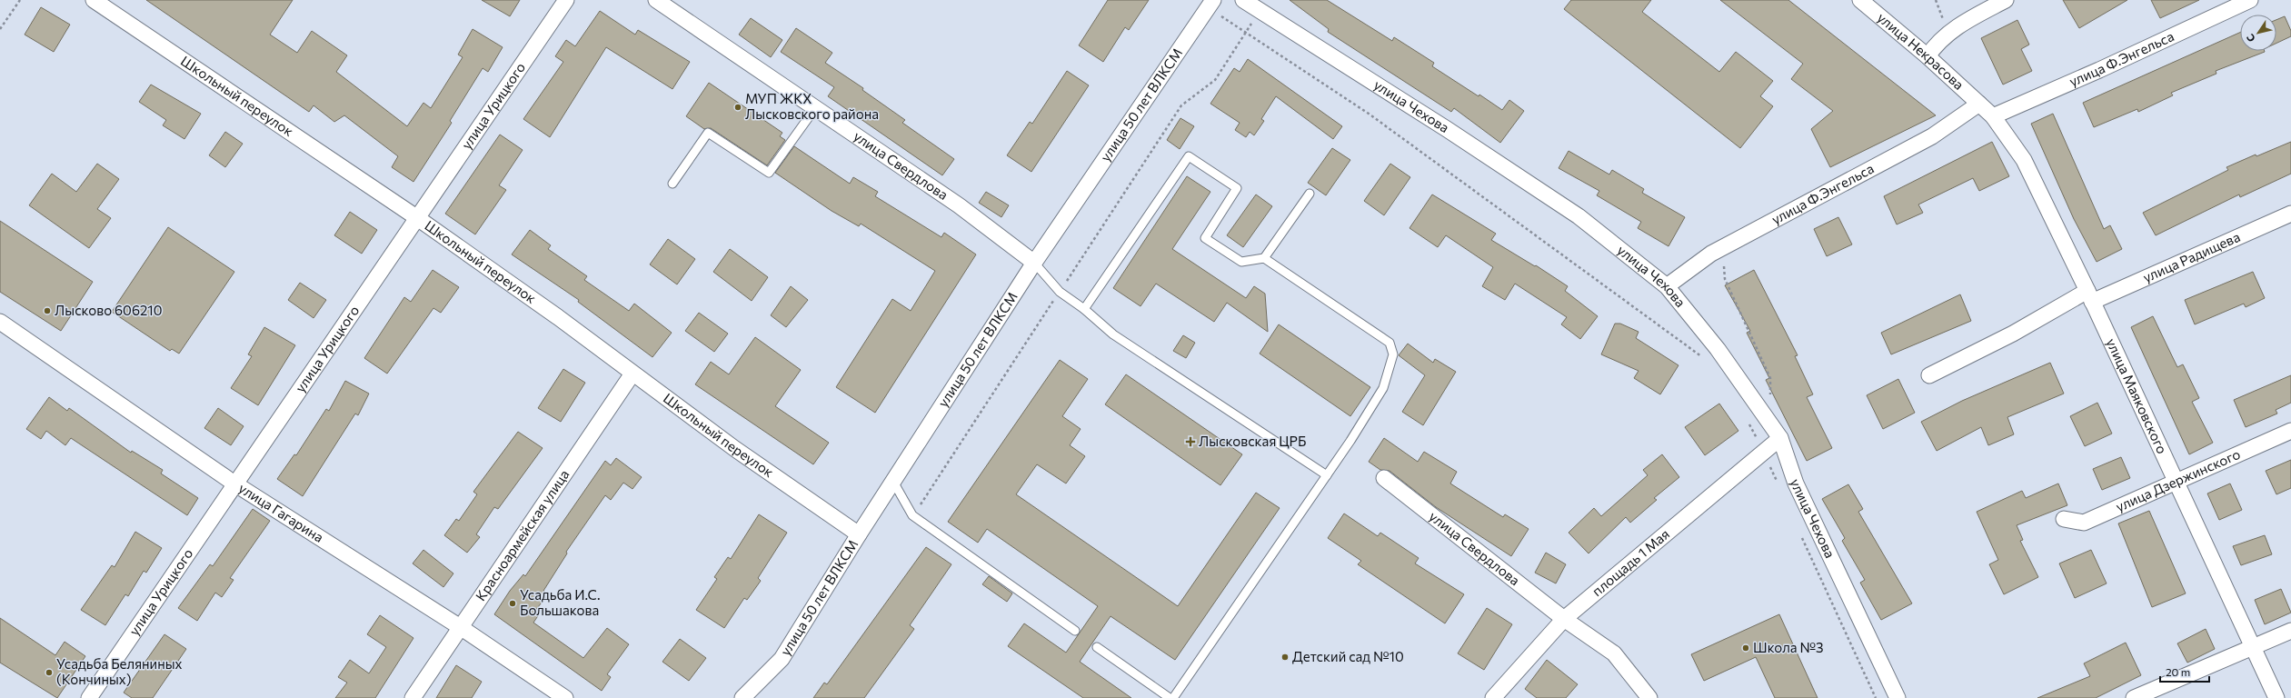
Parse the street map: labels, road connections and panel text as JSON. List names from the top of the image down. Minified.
{"streets":{"street":["улица Некрасова","улица Ф.Энгельса","Школьный переулок","улица Урицкого","улица 50 лет ВЛКСМ","улица Чехова","улица Свердлова","улица Радищева","улица Маяковского","улица Дзержинского","улица Гагарина","Красноармейская улица","площадь 1 Мая"]},"crossings":[["улица Некрасова","улица Ф.Энгельса"],["улица Некрасова","улица Маяковского"],["улица Ф.Энгельса","улица Чехова"],["улица Ф.Энгельса","улица Маяковского"],["Школьный переулок","улица Урицкого"],["Школьный переулок","улица 50 лет ВЛКСМ"],["Школьный переулок","Красноармейская улица"],["улица Урицкого","улица Гагарина"],["улица 50 лет ВЛКСМ","улица Свердлова"],["улица Чехова","площадь 1 Мая"],["улица Свердлова","площадь 1 Мая"],["улица Радищева","улица Маяковского"],["улица Маяковского","улица Дзержинского"],["улица Гагарина","Красноармейская улица"]],"places":{"other":["МУП ЖКХ Лысковского района","Лысково 606210","Усадьба И.С. Большакова","Школа №3","Детский сад №10","Усадьба Беляниных (Кончиных)"],"health":["Лысковская ЦРБ"]},"scale_bar":"20 m","north":"bottom left"}
